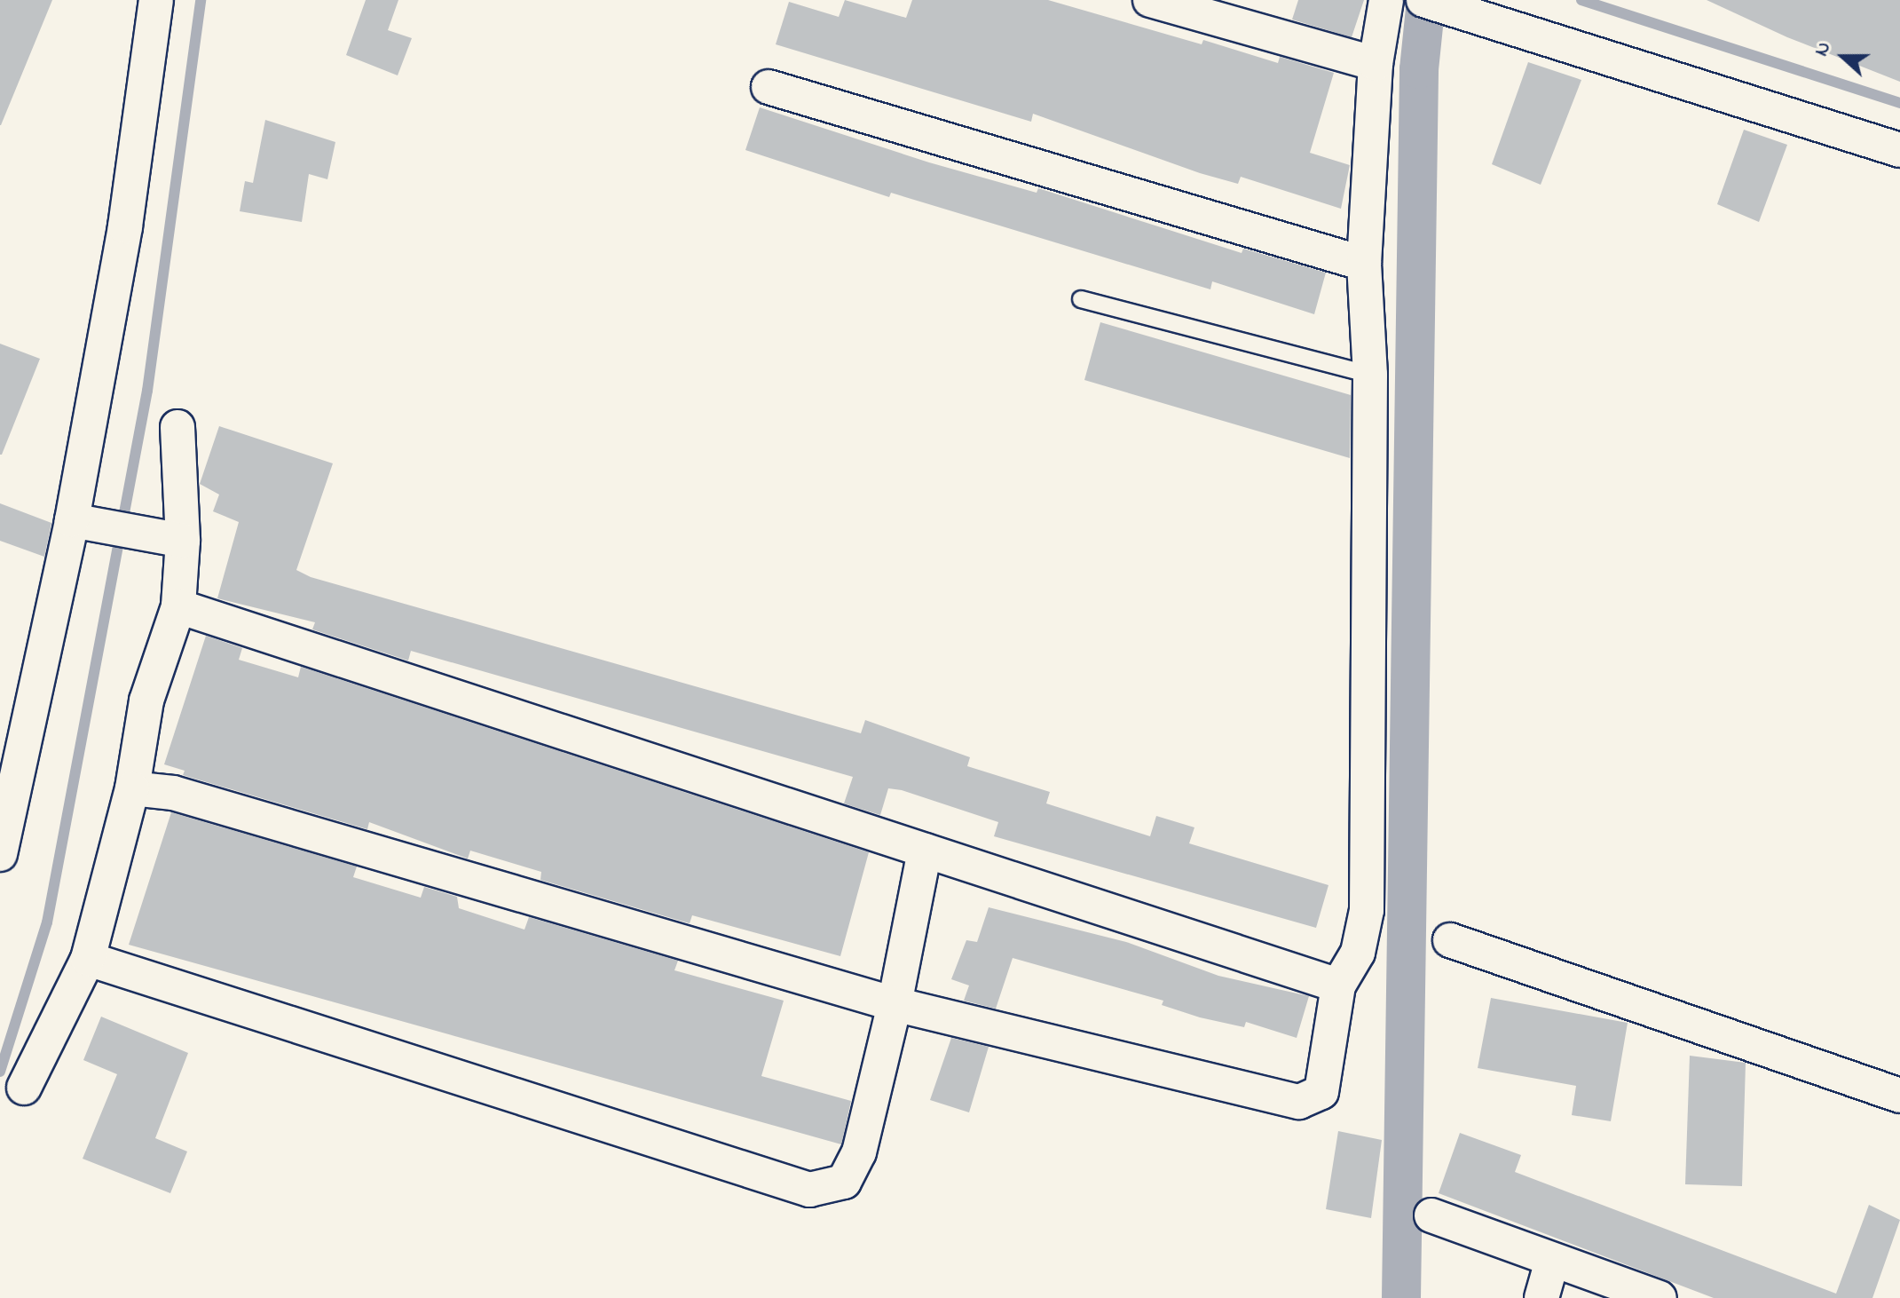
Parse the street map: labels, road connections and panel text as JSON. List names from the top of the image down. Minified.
{"north":"left"}
